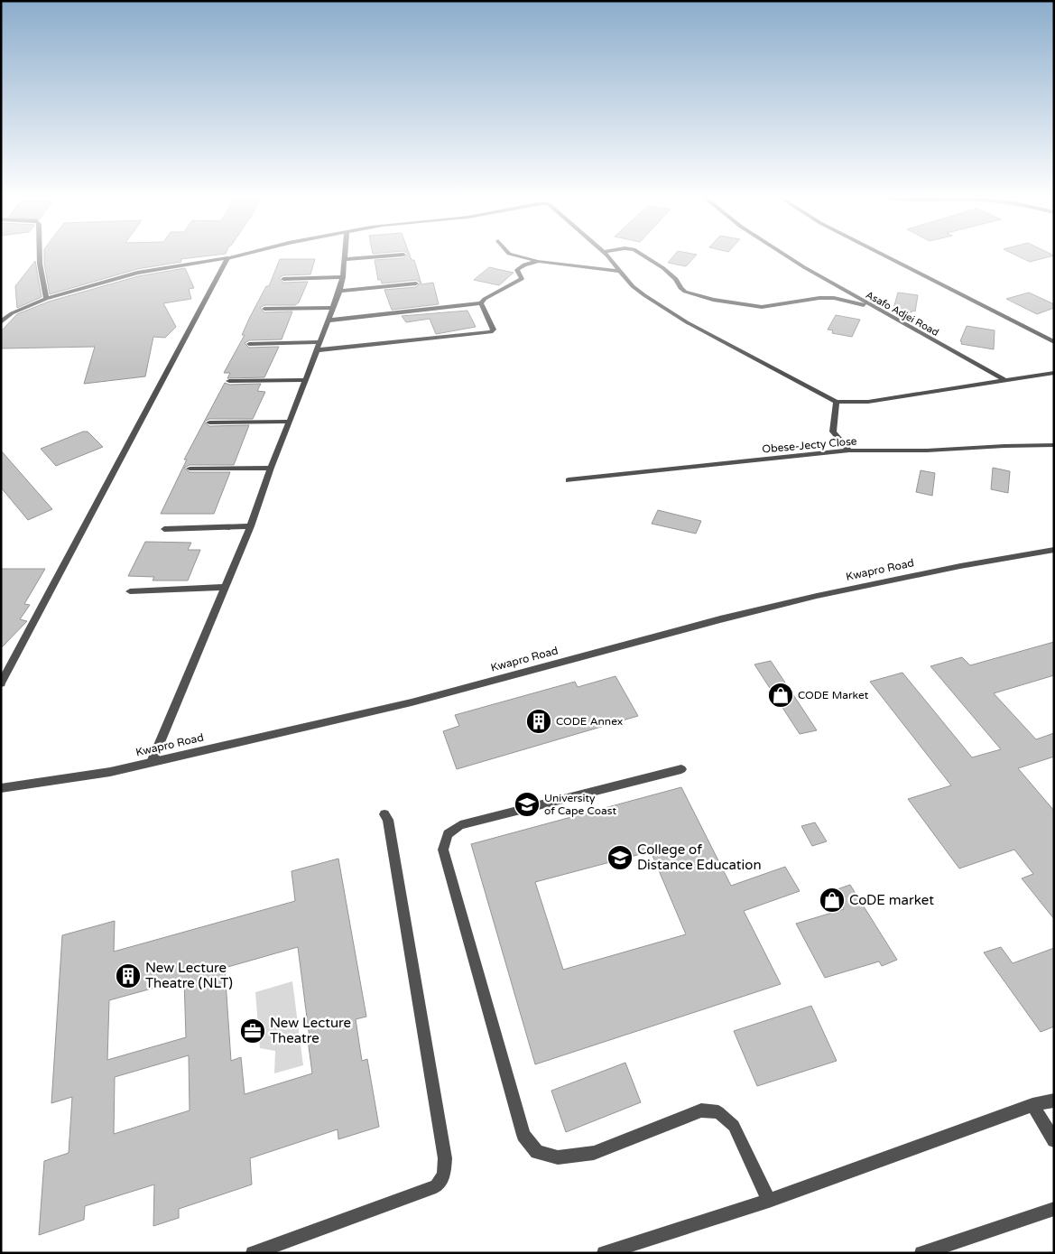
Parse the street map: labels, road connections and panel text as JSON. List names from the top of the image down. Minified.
{"streets":{"street":["Asafo Adjei Road","Obese-Jecty Close","Kwapro Road"]},"places":{"shop":["CODE Market","CoDE market"],"building":["CODE Annex","New Lecture Theatre (NLT)"],"school or university":["University of Cape Coast","College of Distance Education"],"office":["New Lecture Theatre"]}}
